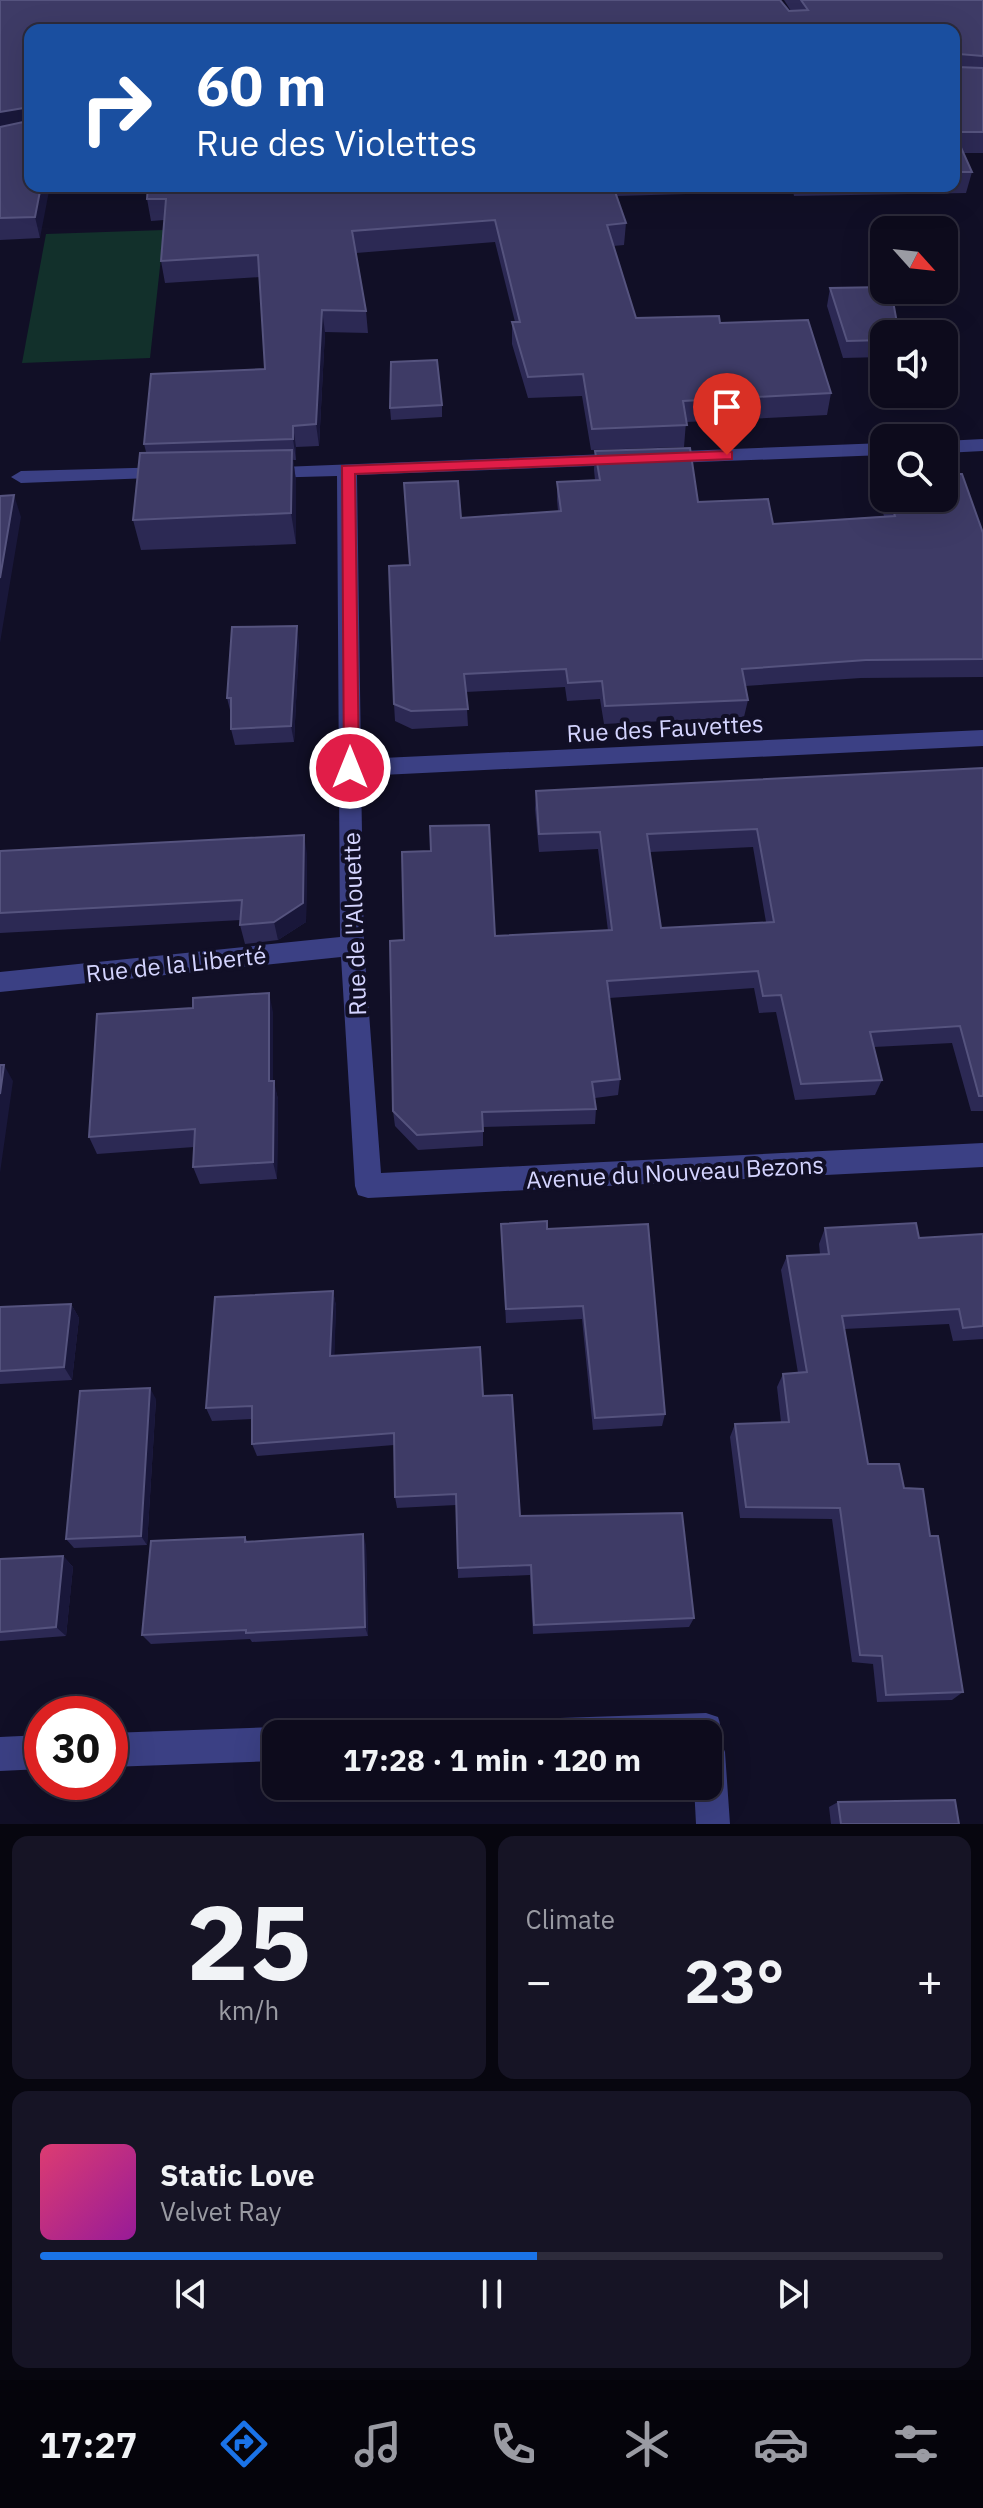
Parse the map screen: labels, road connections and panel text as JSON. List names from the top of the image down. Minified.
{"streets":{"street":["Rue des Fauvettes","Rue de l'Alouette","Rue de la Liberté","Avenue du Nouveau Bezons"]},"crossings":[["Rue des Fauvettes","Rue de l'Alouette"],["Rue de l'Alouette","Rue de la Liberté"],["Rue de l'Alouette","Avenue du Nouveau Bezons"]],"north":"bottom right","page":{"turn":["60 m","Rue des Violettes"],"limit":"30","trip":"17:28 · 1 min · 120 m","tile":[["25","km/h"],"Climate"],"heat":["−","23°","+"],"song":["Static Love","Velvet Ray"],"tabs":"17:27"}}
